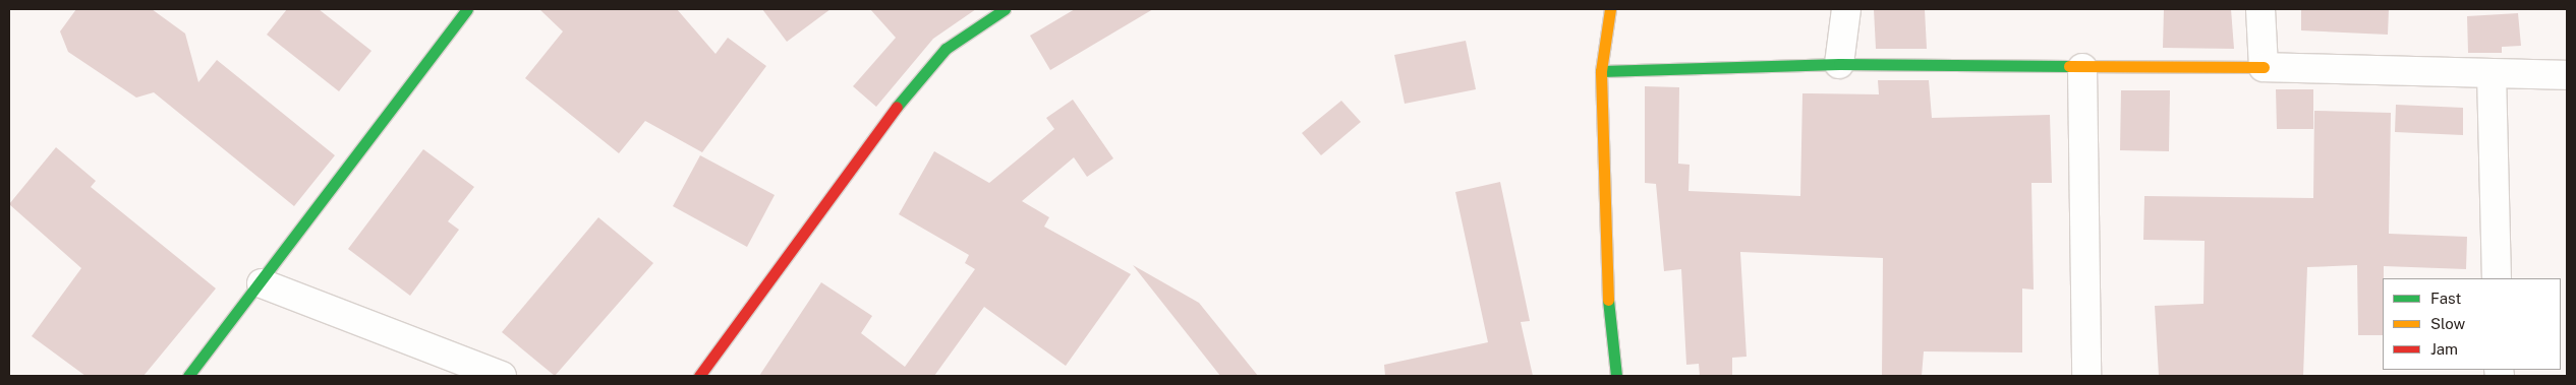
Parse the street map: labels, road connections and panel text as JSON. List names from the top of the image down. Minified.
{"legend":["Fast","Slow","Jam"]}
